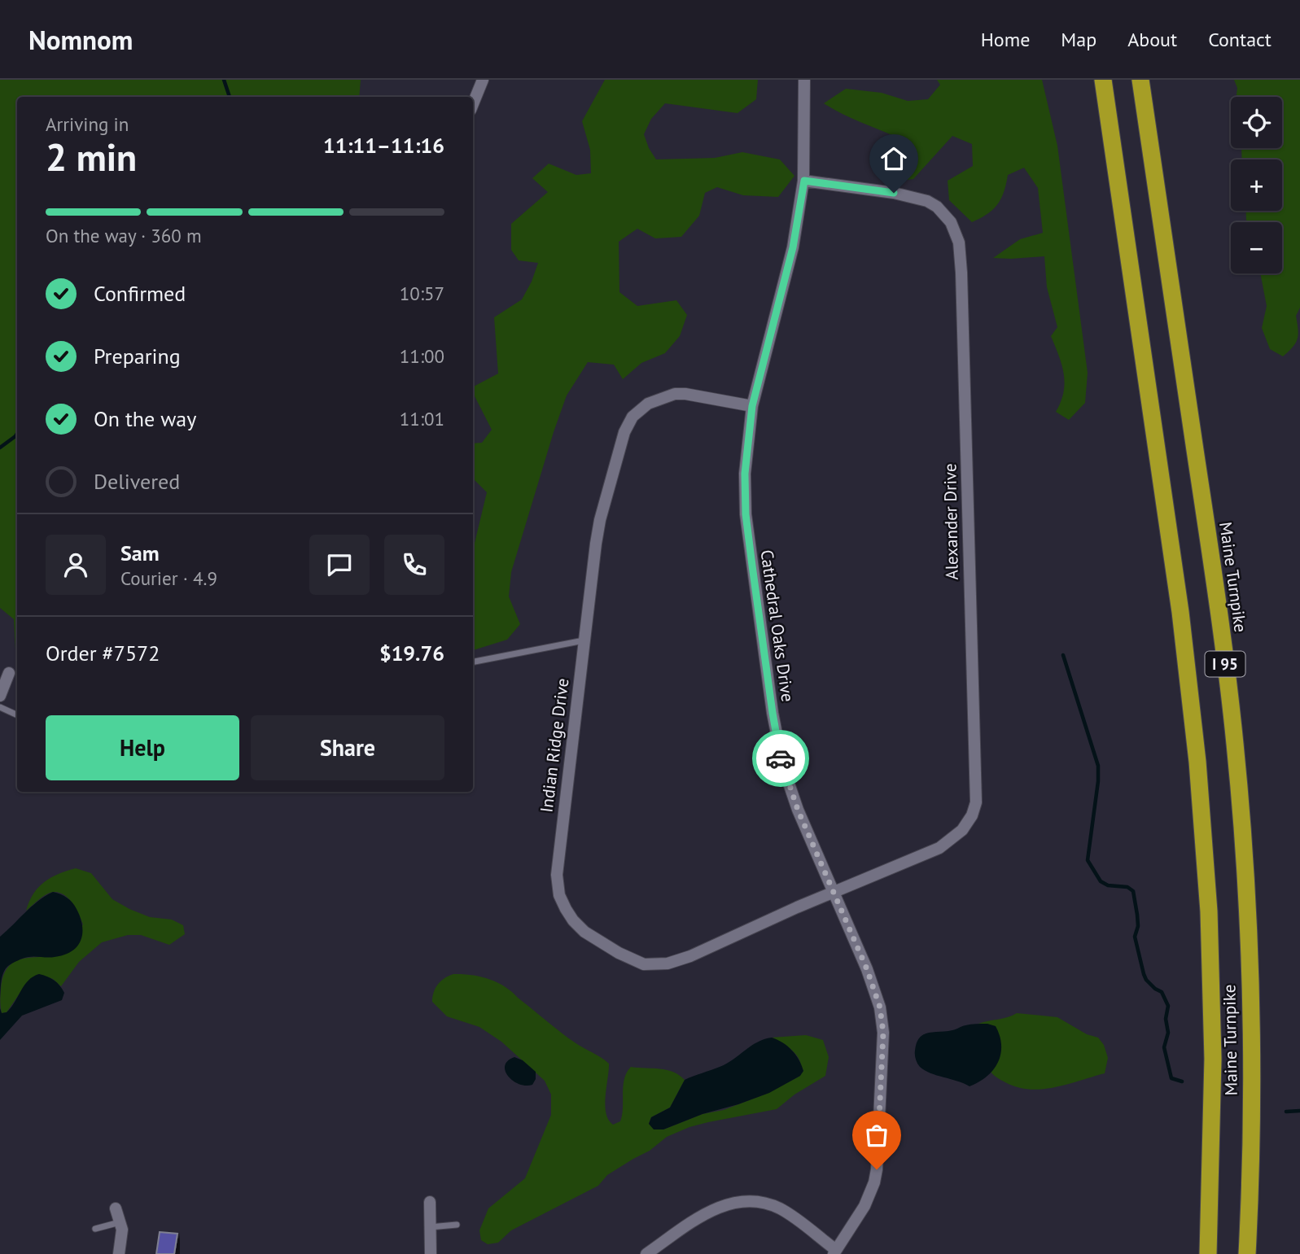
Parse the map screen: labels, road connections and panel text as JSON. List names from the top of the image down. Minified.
{"streets":{"highway":["Maine Turnpike","I 95"],"street":["Alexander Drive","Cathedral Oaks Drive","Indian Ridge Drive"]},"crossings":[["Alexander Drive","Cathedral Oaks Drive"],["Alexander Drive","Indian Ridge Drive"],["Cathedral Oaks Drive","Indian Ridge Drive"]],"page":{"header":"Nomnom","nav":["Home","Map","About","Contact"],"map_buttons":["+","−"],"heading":["2 min","Arriving in","11:11–11:16"],"panel":["Sam","Courier · 4.9","Order #7572","$19.76"],"bar":"On the way · 360 m","list":[["Confirmed","10:57"],["Preparing","11:00"],["On the way","11:01"],"Delivered"],"buttons":["Help","Share"]}}
